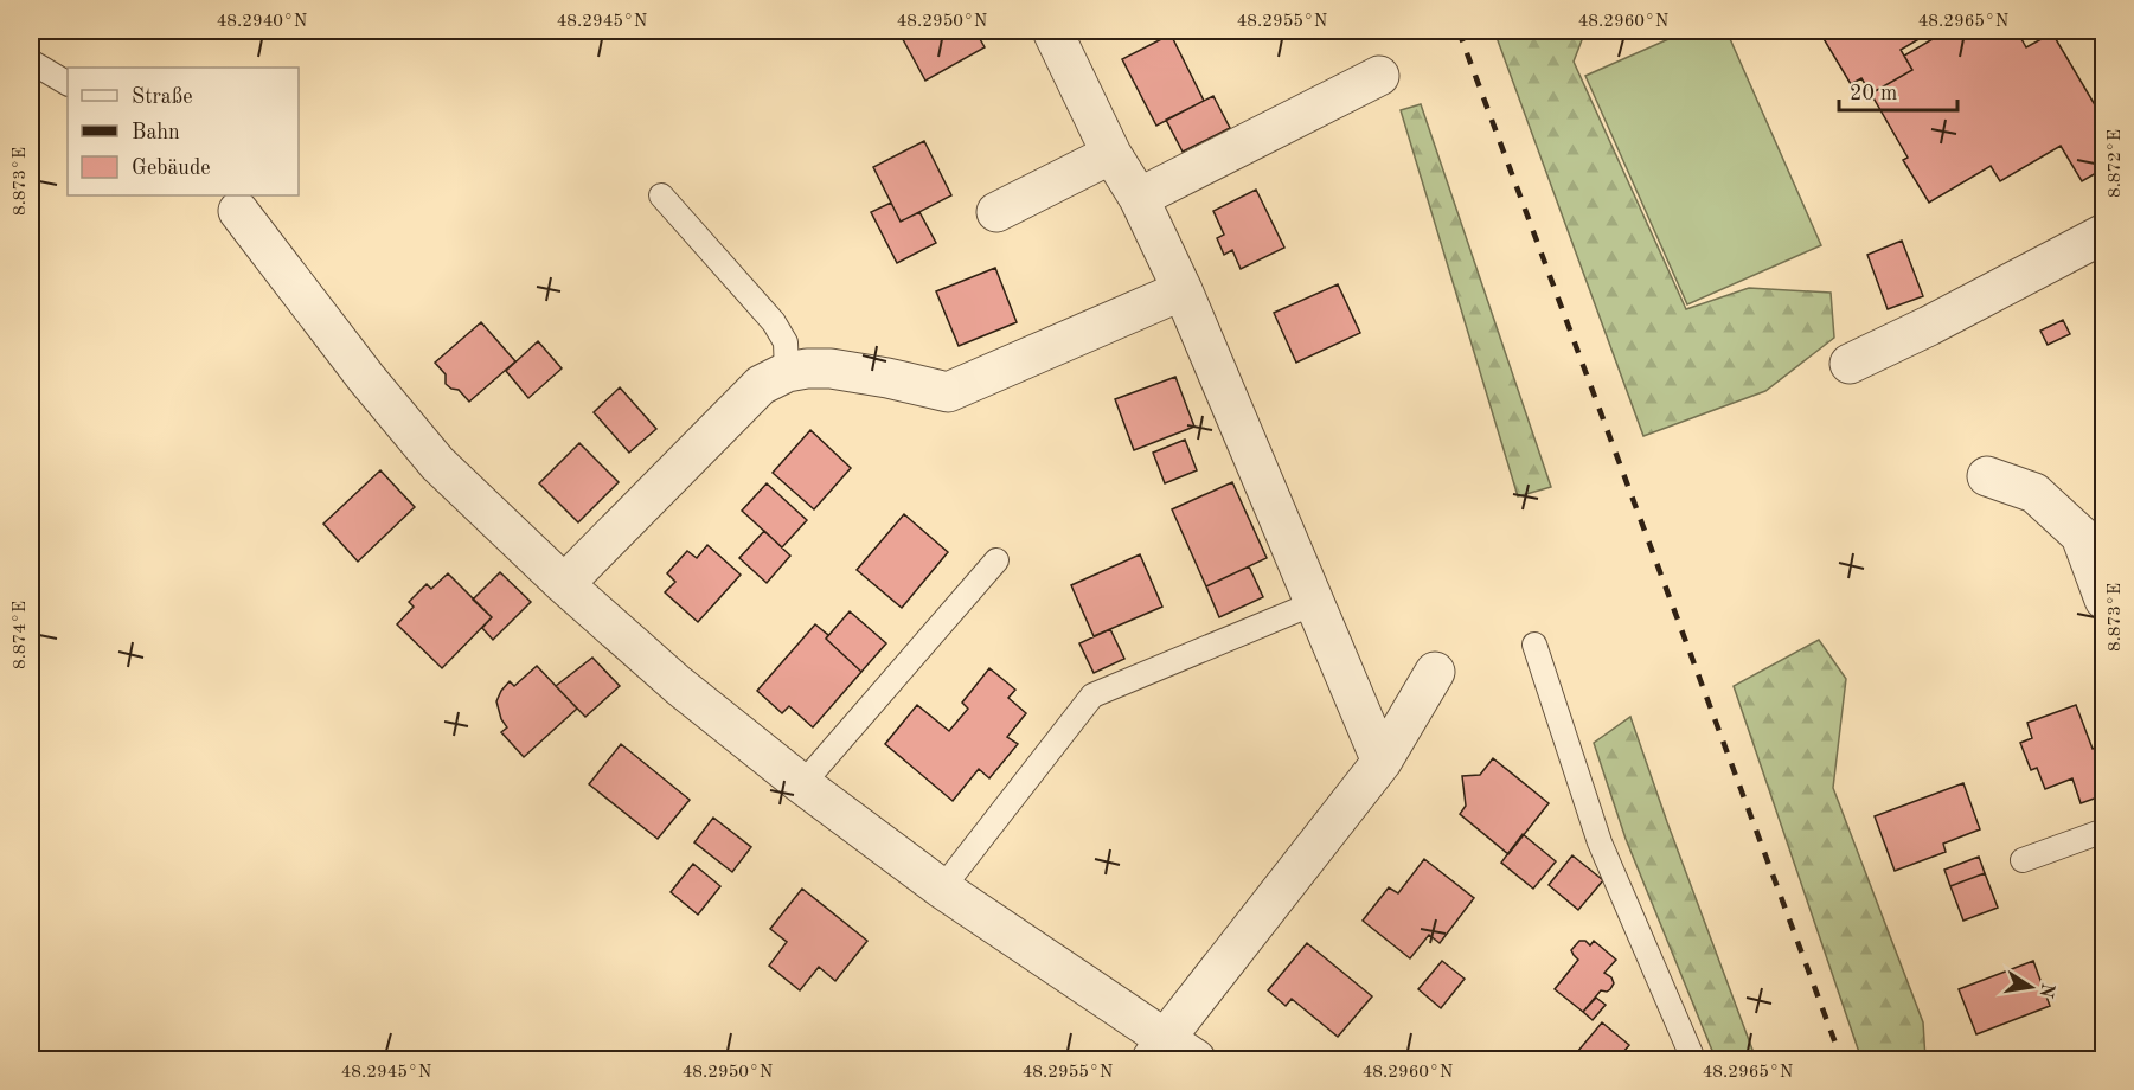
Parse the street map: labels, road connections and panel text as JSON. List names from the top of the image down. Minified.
{"legend":["Straße","Bahn","Gebäude"],"scale_bar":"20 m","north":"right","coordinates":["48.2940°N","48.2945°N","48.2950°N","48.2955°N","48.2960°N","48.2965°N","8.872°E","8.873°E","8.874°E"]}
